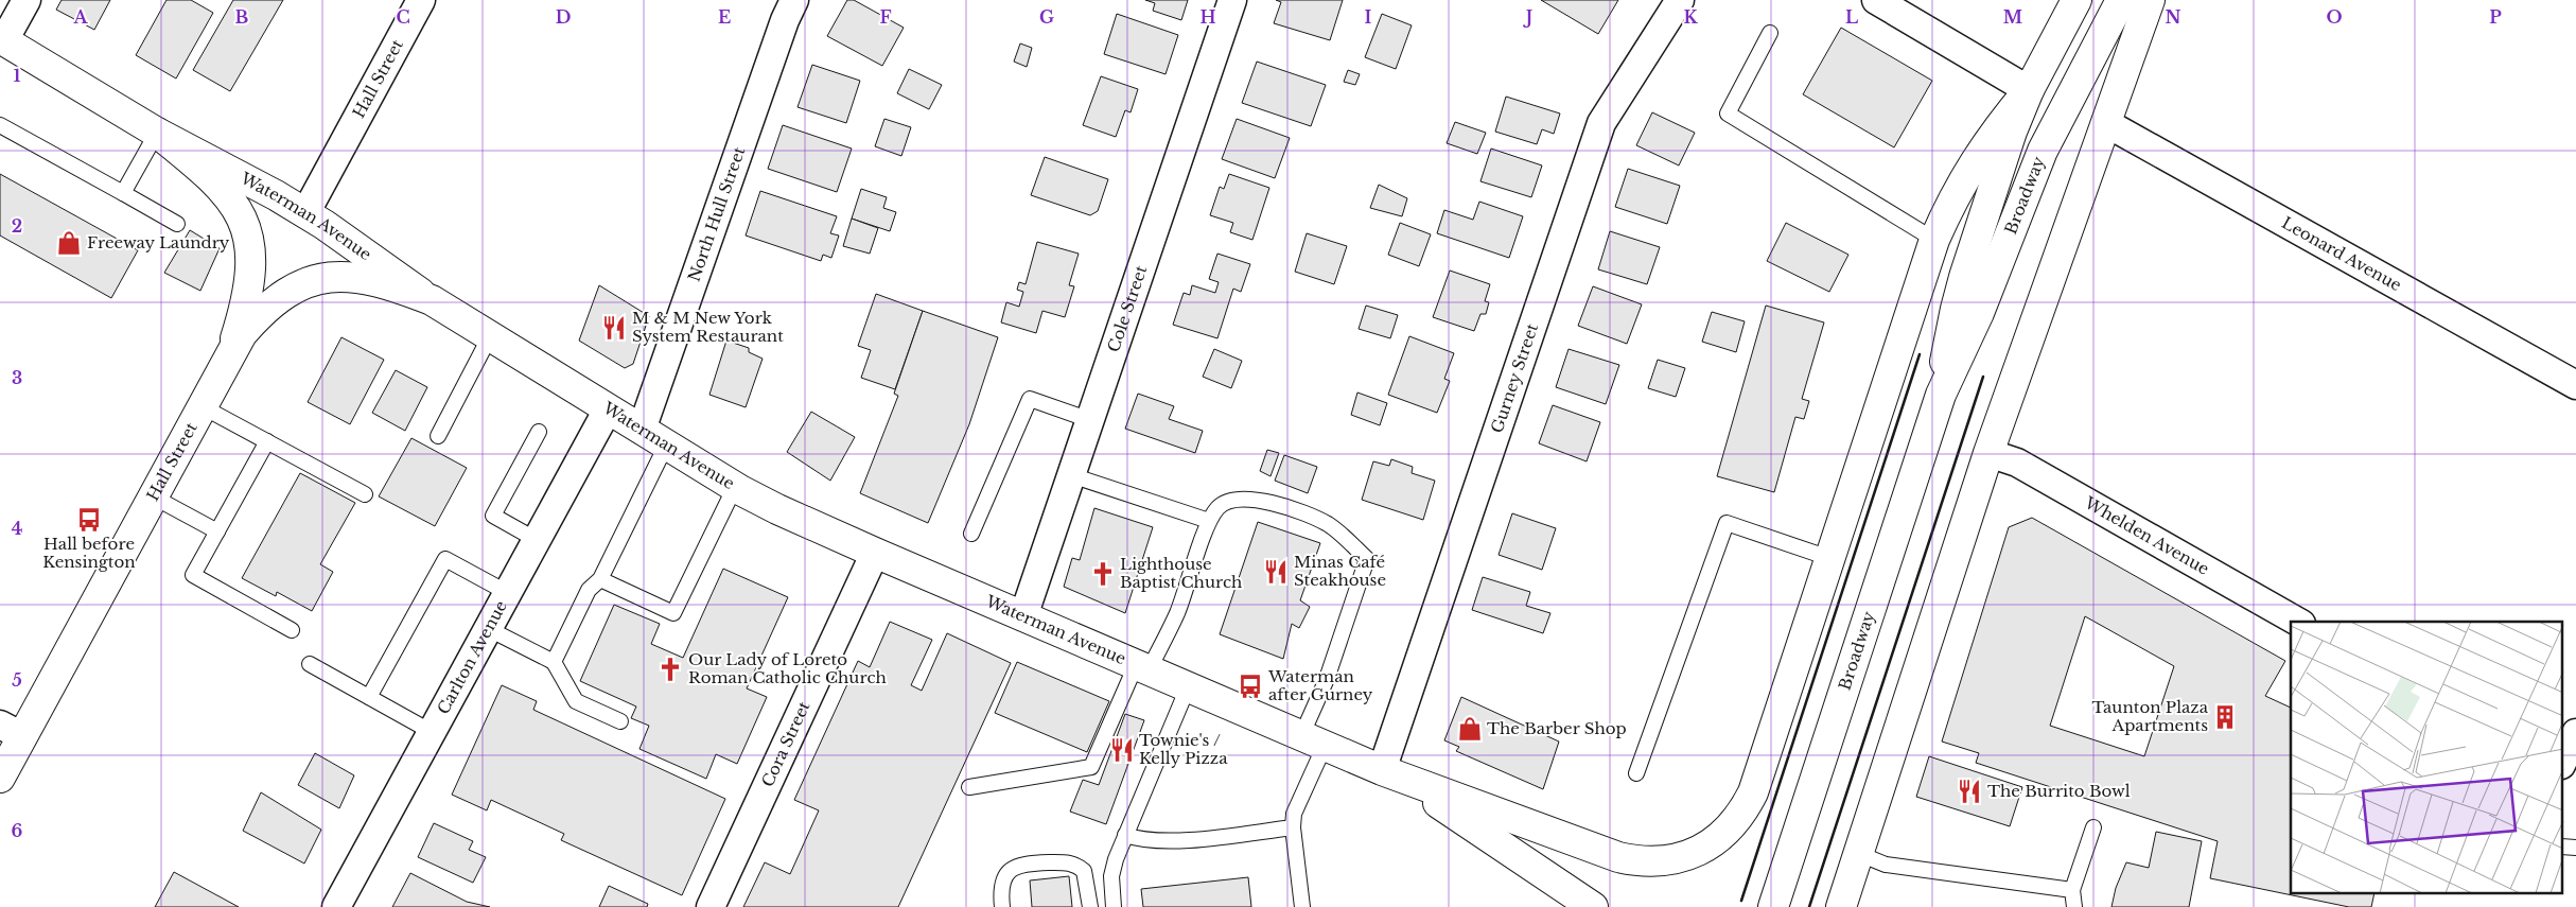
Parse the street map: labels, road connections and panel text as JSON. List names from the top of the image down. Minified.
{"streets":{"main road":["Hall Street","Broadway","Waterman Avenue"],"street":["North Hull Street","Leonard Avenue","Cole Street","Gurney Street","Whelden Avenue","Carlton Avenue","Cora Street"]},"crossings":[["Hall Street","Waterman Avenue"],["North Hull Street","Waterman Avenue"],["Waterman Avenue","Cole Street"],["Waterman Avenue","Gurney Street"],["Waterman Avenue","Carlton Avenue"],["Waterman Avenue","Cora Street"]],"places":{"shop":["Freeway Laundry","The Barber Shop"],"restaurant":["M & M New York System Restaurant","Minas Café Steakhouse","Townie's / Kelly Pizza","The Burrito Bowl"],"bus stop":["Hall before Kensington","Waterman after Gurney"],"church":["Lighthouse Baptist Church","Our Lady of Loreto Roman Catholic Church"],"building":["Taunton Plaza Apartments"]},"grid":{"columns":["A","B","C","D","E","F","G","H","I","J","K","L","M","N","O","P"],"rows":["1","2","3","4","5","6"]}}
